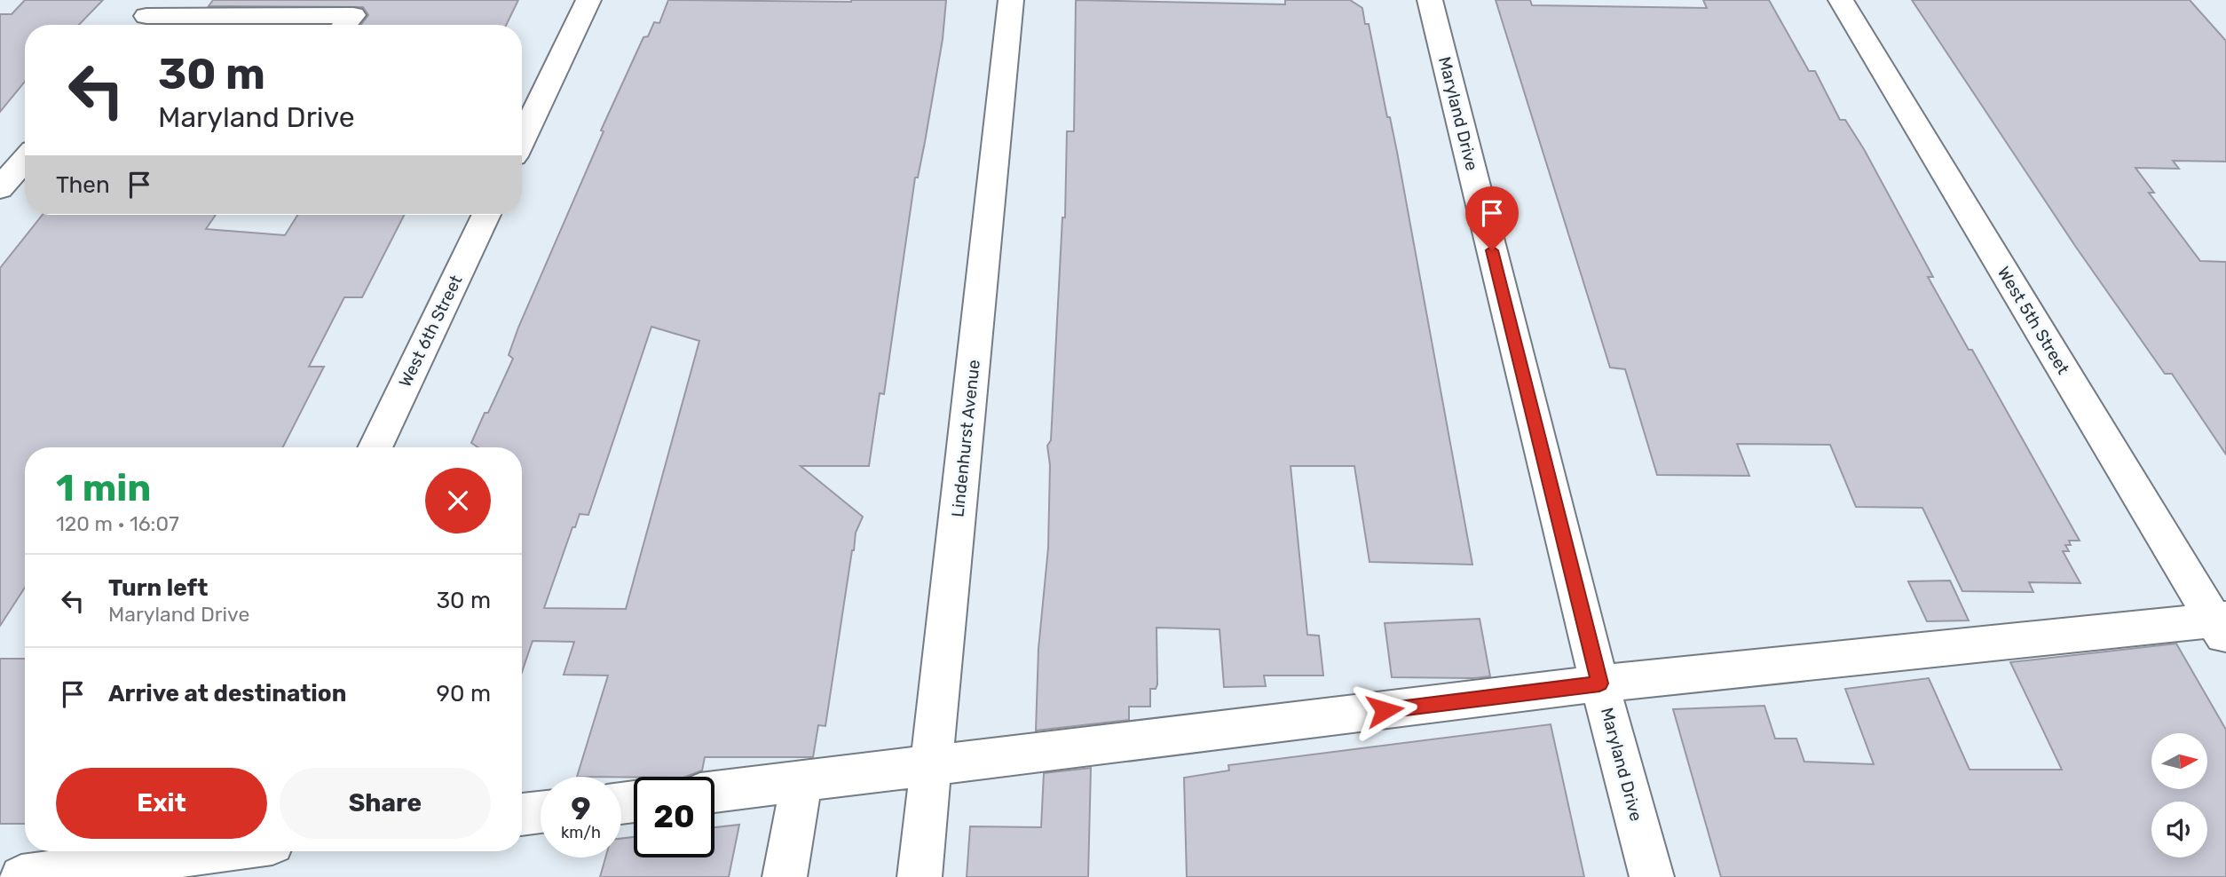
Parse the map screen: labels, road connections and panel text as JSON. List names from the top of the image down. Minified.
{"streets":{"street":["Maryland Drive","West 5th Street","West 6th Street","Lindenhurst Avenue"]},"north":"right","page":{"turn":["30 m","Maryland Drive"],"then":"Then","heading":["1 min","120 m · 16:07"],"list":[{"name":"Turn left","note":"Maryland Drive","value":"30 m"},{"name":"Arrive at destination","value":"90 m"}],"buttons":["Exit","Share"],"speed":"9 km/h","limit":"20"}}
